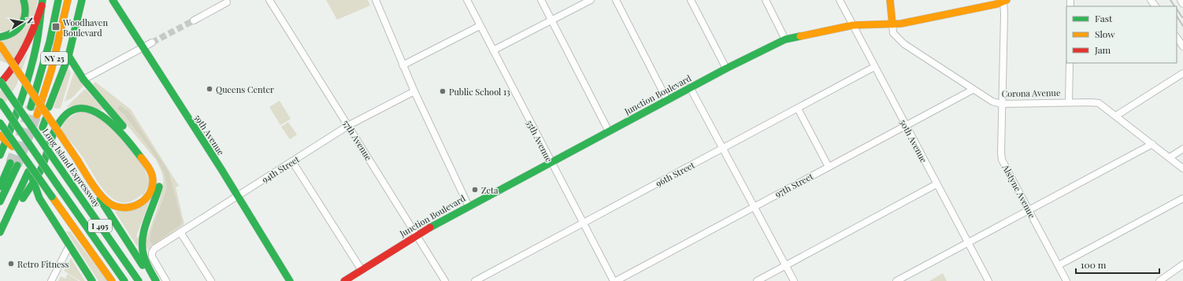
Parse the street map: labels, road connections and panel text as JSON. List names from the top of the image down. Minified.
{"streets":{"main road":["NY 25","Corona Avenue","Junction Boulevard","59th Avenue","Long Island Expressway","I 495"],"street":["57th Avenue","55th Avenue","50th Avenue","94th Street","96th Street","97th Street","Alstyne Avenue"]},"crossings":[["Corona Avenue","Junction Boulevard"],["Corona Avenue","97th Street"],["Corona Avenue","Alstyne Avenue"],["Junction Boulevard","57th Avenue"],["Junction Boulevard","55th Avenue"],["Junction Boulevard","50th Avenue"],["Junction Boulevard","Alstyne Avenue"],["59th Avenue","94th Street"],["57th Avenue","94th Street"],["55th Avenue","96th Street"],["55th Avenue","97th Street"],["50th Avenue","96th Street"],["50th Avenue","97th Street"]],"places":{"transit":["Woodhaven Boulevard"],"other":["Queens Center","Public School 13","Zeta","Retro Fitness"]},"legend":["Fast","Slow","Jam"],"scale_bar":"100 m","north":"right"}
